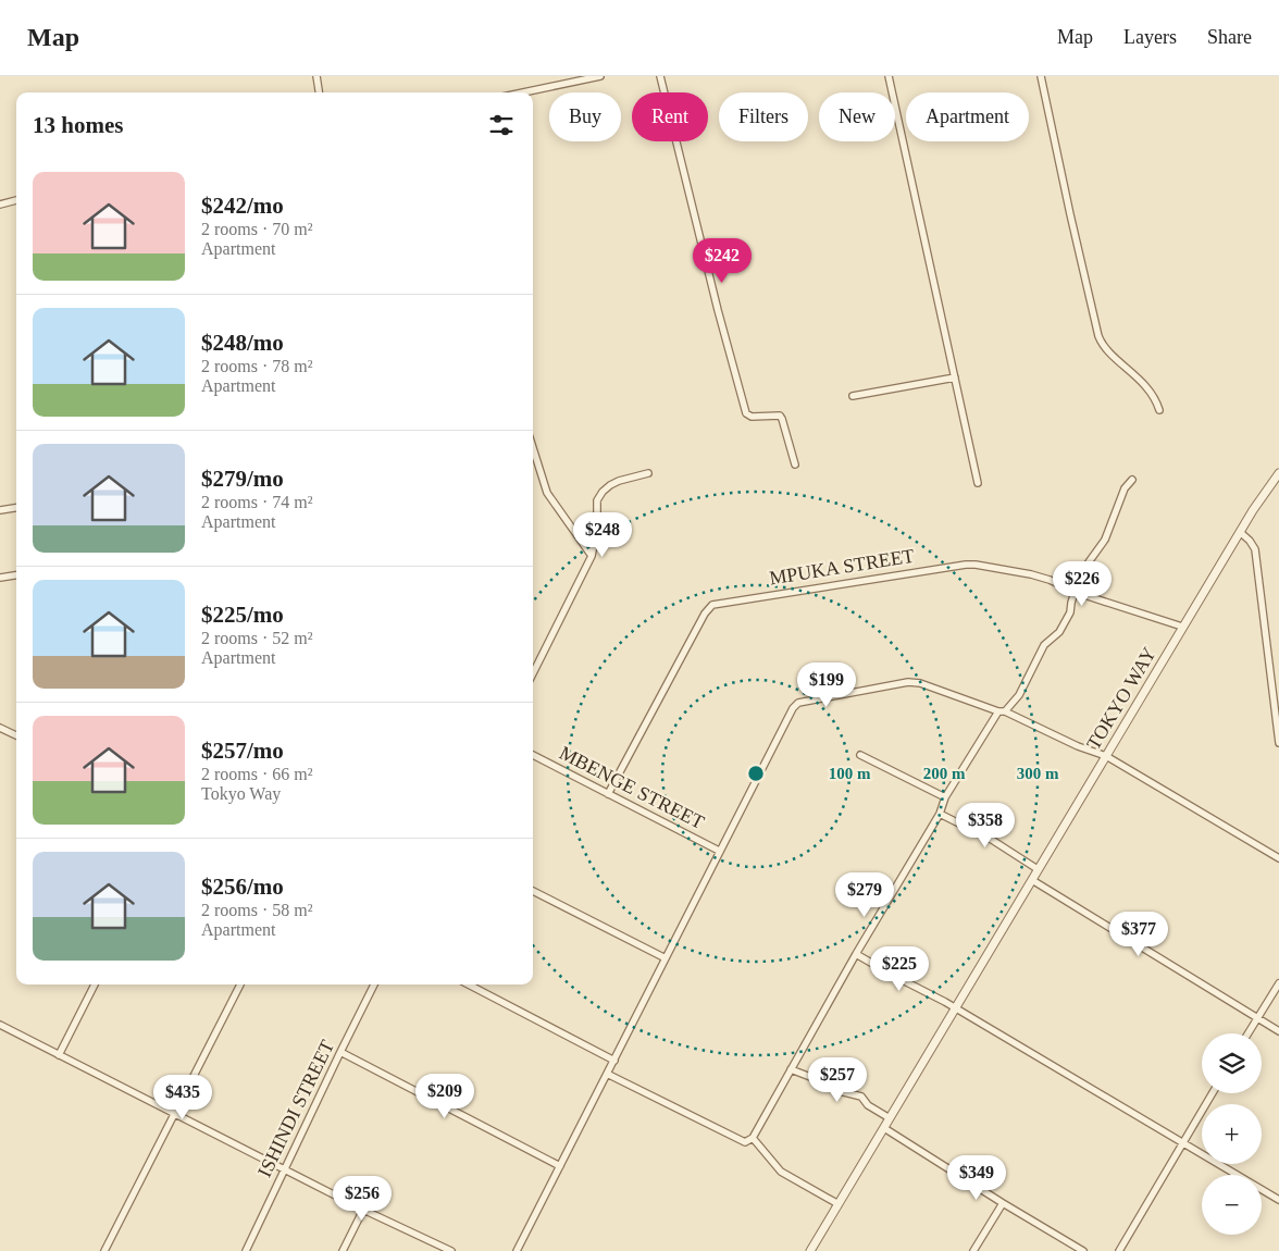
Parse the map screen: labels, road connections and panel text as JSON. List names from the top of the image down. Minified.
{"streets":{"street":["MPUKA STREET","TOKYO WAY","MBENGE STREET","ISHINDI STREET"]},"crossings":[["MPUKA STREET","TOKYO WAY"],["MPUKA STREET","MBENGE STREET"]],"page":{"header":"Map","nav":["Map","Layers","Share"],"chip":["Buy","Rent","Filters","New","Apartment"],"heading":"13 homes","list":[{"name":"$242/mo","note":"2 rooms · 70 m² · Apartment"},{"name":"$248/mo","note":"2 rooms · 78 m² · Apartment"},{"name":"$279/mo","note":"2 rooms · 74 m² · Apartment"},{"name":"$225/mo","note":"2 rooms · 52 m² · Apartment"},{"name":"$257/mo","note":"2 rooms · 66 m² · Tokyo Way"},{"name":"$256/mo","note":"2 rooms · 58 m² · Apartment"}],"price":["$242","$248","$226","$199","$358","$279","$377","$225","$257","$209","$435","$349","$256"],"map_buttons":["+","−"]},"rings":["100 m","200 m","300 m"]}
